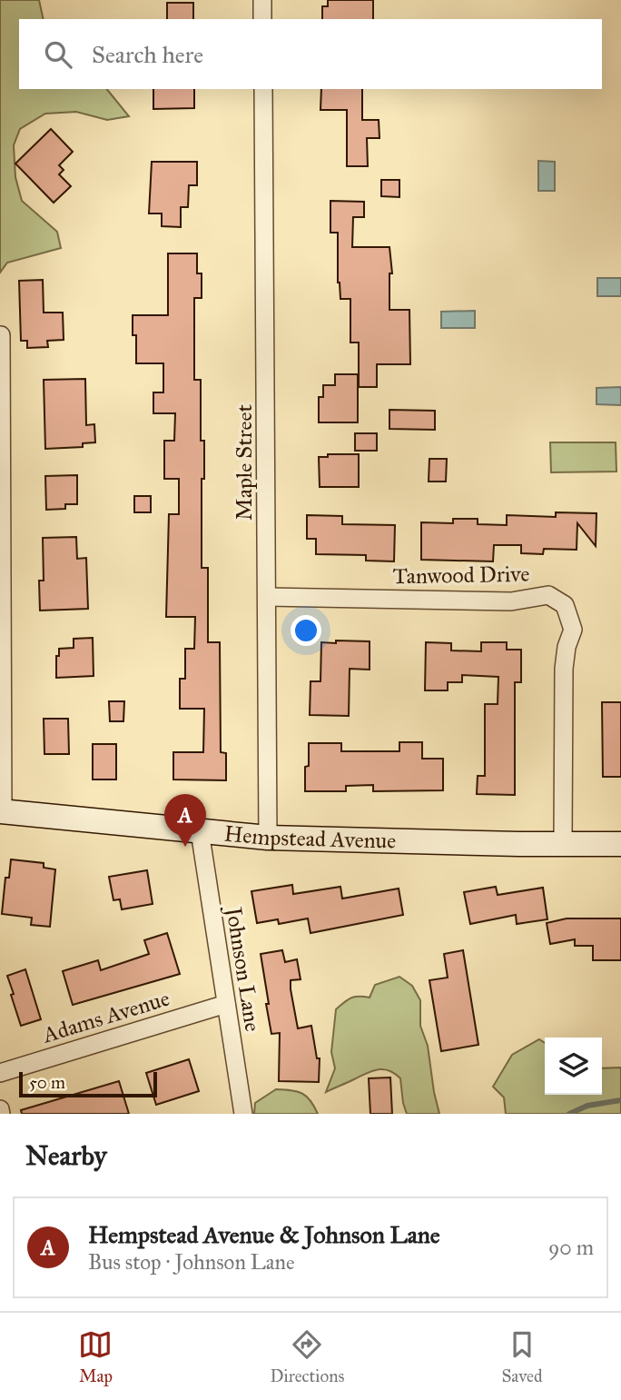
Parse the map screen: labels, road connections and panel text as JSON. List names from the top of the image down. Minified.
{"streets":{"main road":["Hempstead Avenue"],"street":["Maple Street","Tanwood Drive","Johnson Lane","Adams Avenue"]},"crossings":[["Maple Street","Tanwood Drive"],["Maple Street","Hempstead Avenue"],["Tanwood Drive","Hempstead Avenue"],["Hempstead Avenue","Johnson Lane"],["Johnson Lane","Adams Avenue"]],"scale_bar":"50 m","page":{"search":"Search here","pins":"A","scale":"50 m","heading":"Nearby","list":[{"mark":"A","name":"Hempstead Avenue & Johnson Lane","note":"Bus stop · Johnson Lane","value":"90 m"}],"nav":["Map","Directions","Saved"]}}
